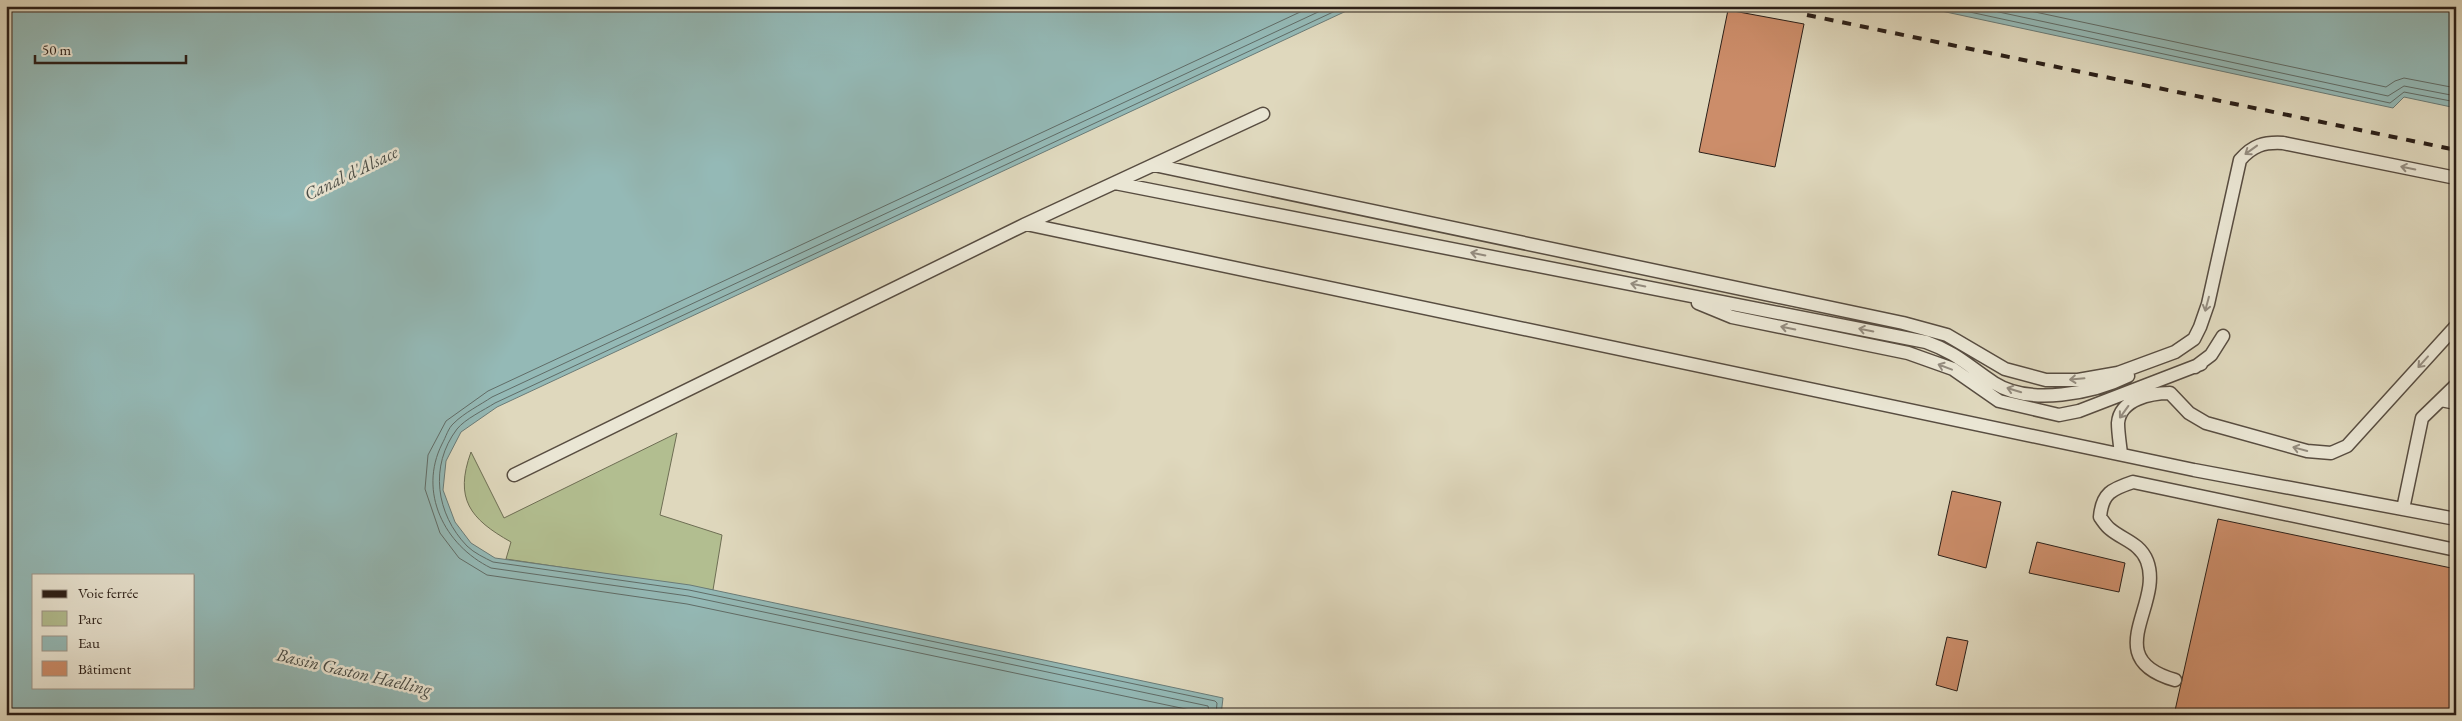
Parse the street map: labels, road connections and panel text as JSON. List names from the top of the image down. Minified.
{"water":["Canal d'Alsace","Bassin Gaston Haelling"],"legend":["Voie ferrée","Parc","Eau","Bâtiment"],"scale_bar":"50 m"}
